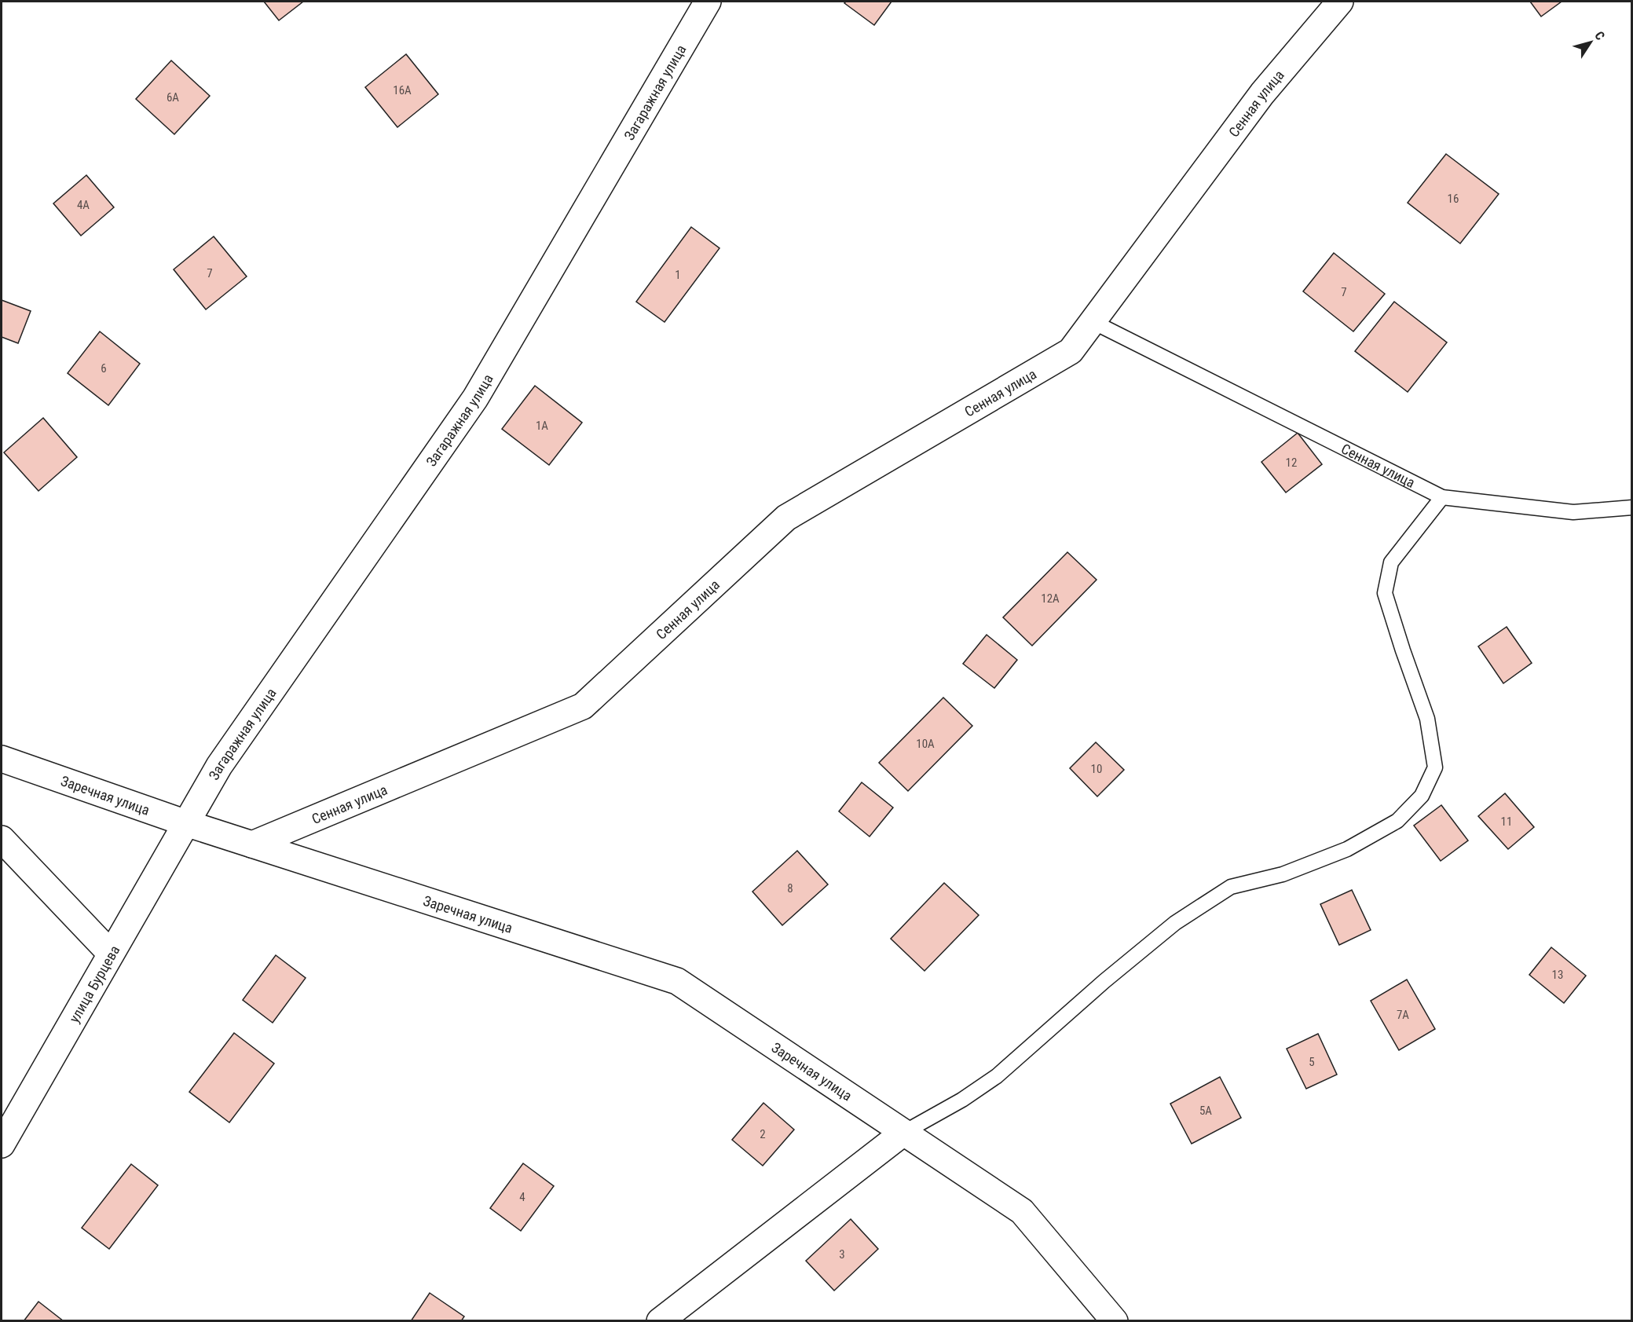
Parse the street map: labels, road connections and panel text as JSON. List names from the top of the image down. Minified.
{"streets":{"street":["Загаражная улица","Сенная улица","Заречная улица","улица Бурцева"]},"crossings":[["Загаражная улица","Заречная улица"],["Загаражная улица","улица Бурцева"],["Сенная улица","Заречная улица"],["Заречная улица","улица Бурцева"]],"house_numbers":["16А","6А","16","4А","7","1","7","6","1А","12","12А","10А","10","11","8","13","7А","5","5А","2","4","3"],"north":"top right"}
